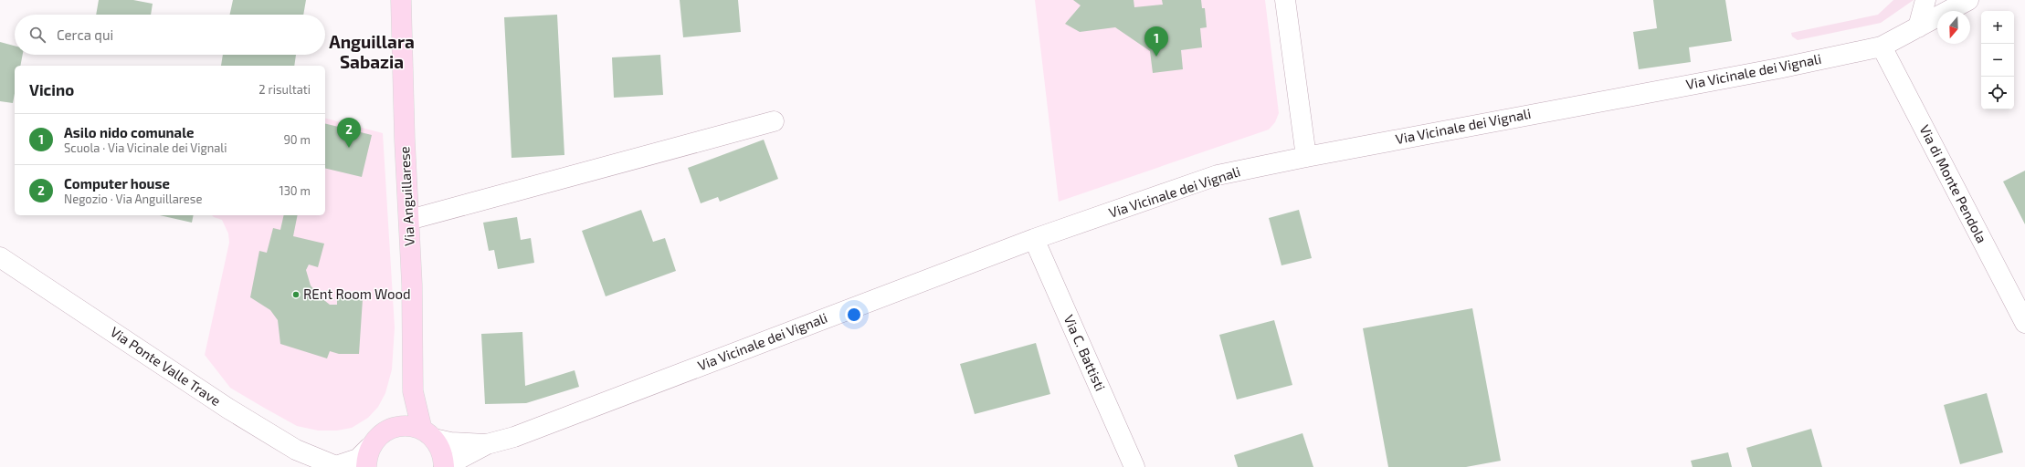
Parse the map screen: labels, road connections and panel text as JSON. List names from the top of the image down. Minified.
{"streets":{"main road":["Via Anguillarese"],"street":["Via Vicinale dei Vignali","Via di Monte Pendola","Via C. Battisti","Via Ponte Valle Trave"]},"crossings":[["Via Vicinale dei Vignali","Via di Monte Pendola"],["Via Vicinale dei Vignali","Via Anguillarese"],["Via Vicinale dei Vignali","Via C. Battisti"],["Via Anguillarese","Via Ponte Valle Trave"]],"districts":["Anguillara Sabazia"],"places":["REnt Room Wood"],"north":"bottom","page":{"map_buttons":["+","−"],"search":"Cerca qui","pins":["1","2"],"heading":["Vicino","2 risultati"],"list":[{"mark":"1","name":"Asilo nido comunale","note":"Scuola · Via Vicinale dei Vignali","value":"90 m"},{"mark":"2","name":"Computer house","note":"Negozio · Via Anguillarese","value":"130 m"}]}}
